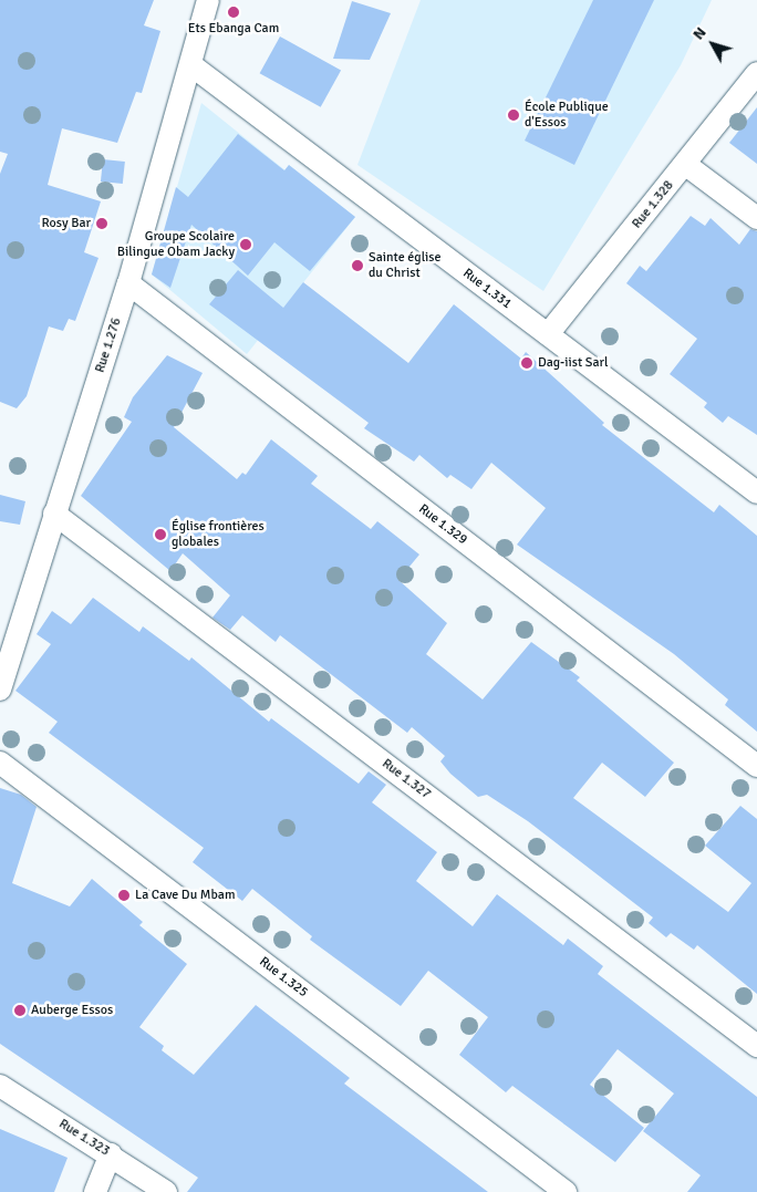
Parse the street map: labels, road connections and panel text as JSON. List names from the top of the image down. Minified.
{"streets":{"street":["Rue 1.328","Rue 1.331","Rue 1.276","Rue 1.329","Rue 1.327","Rue 1.325","Rue 1.323"]},"crossings":[["Rue 1.328","Rue 1.331"],["Rue 1.331","Rue 1.276"],["Rue 1.276","Rue 1.329"],["Rue 1.276","Rue 1.327"]],"places":["Ets Ebanga Cam","École Publique d'Essos","Rosy Bar","Groupe Scolaire Bilingue Obam Jacky","Sainte église du Christ","Dag-iist Sarl","Église frontières globales","La Cave Du Mbam","Auberge Essos"],"north":"top left"}
